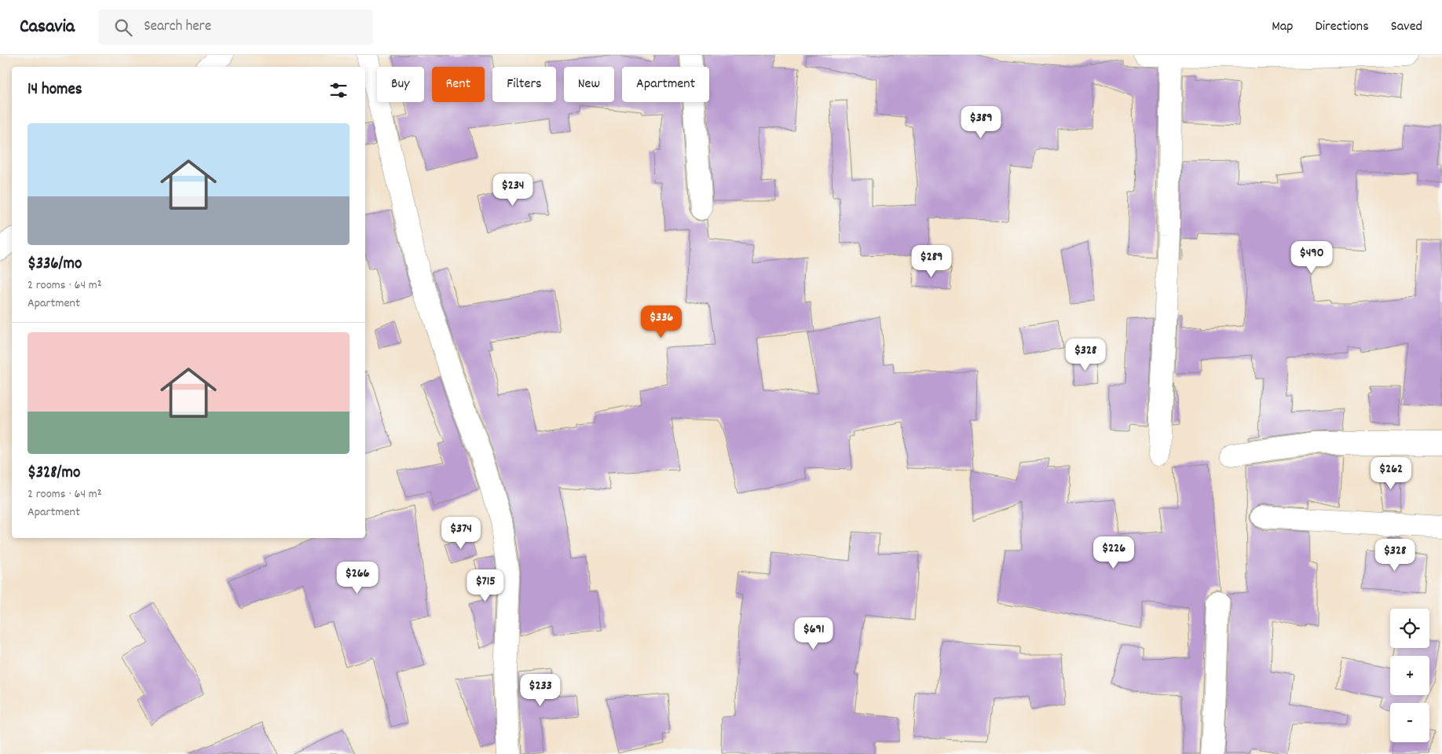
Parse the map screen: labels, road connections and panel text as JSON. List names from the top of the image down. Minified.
{"page":{"header":"Casavia","search":"Search here","nav":["Map","Directions","Saved"],"chip":["Buy","Rent","Filters","New","Apartment"],"heading":"14 homes","price":["$389","$234","$490","$289","$336","$328","$262","$374","$226","$328","$266","$715","$691","$233"],"list":[{"name":"$336/mo","note":"2 rooms · 64 m² · Apartment"},{"name":"$328/mo","note":"2 rooms · 64 m² · Apartment"}],"map_buttons":["+","−"]}}
